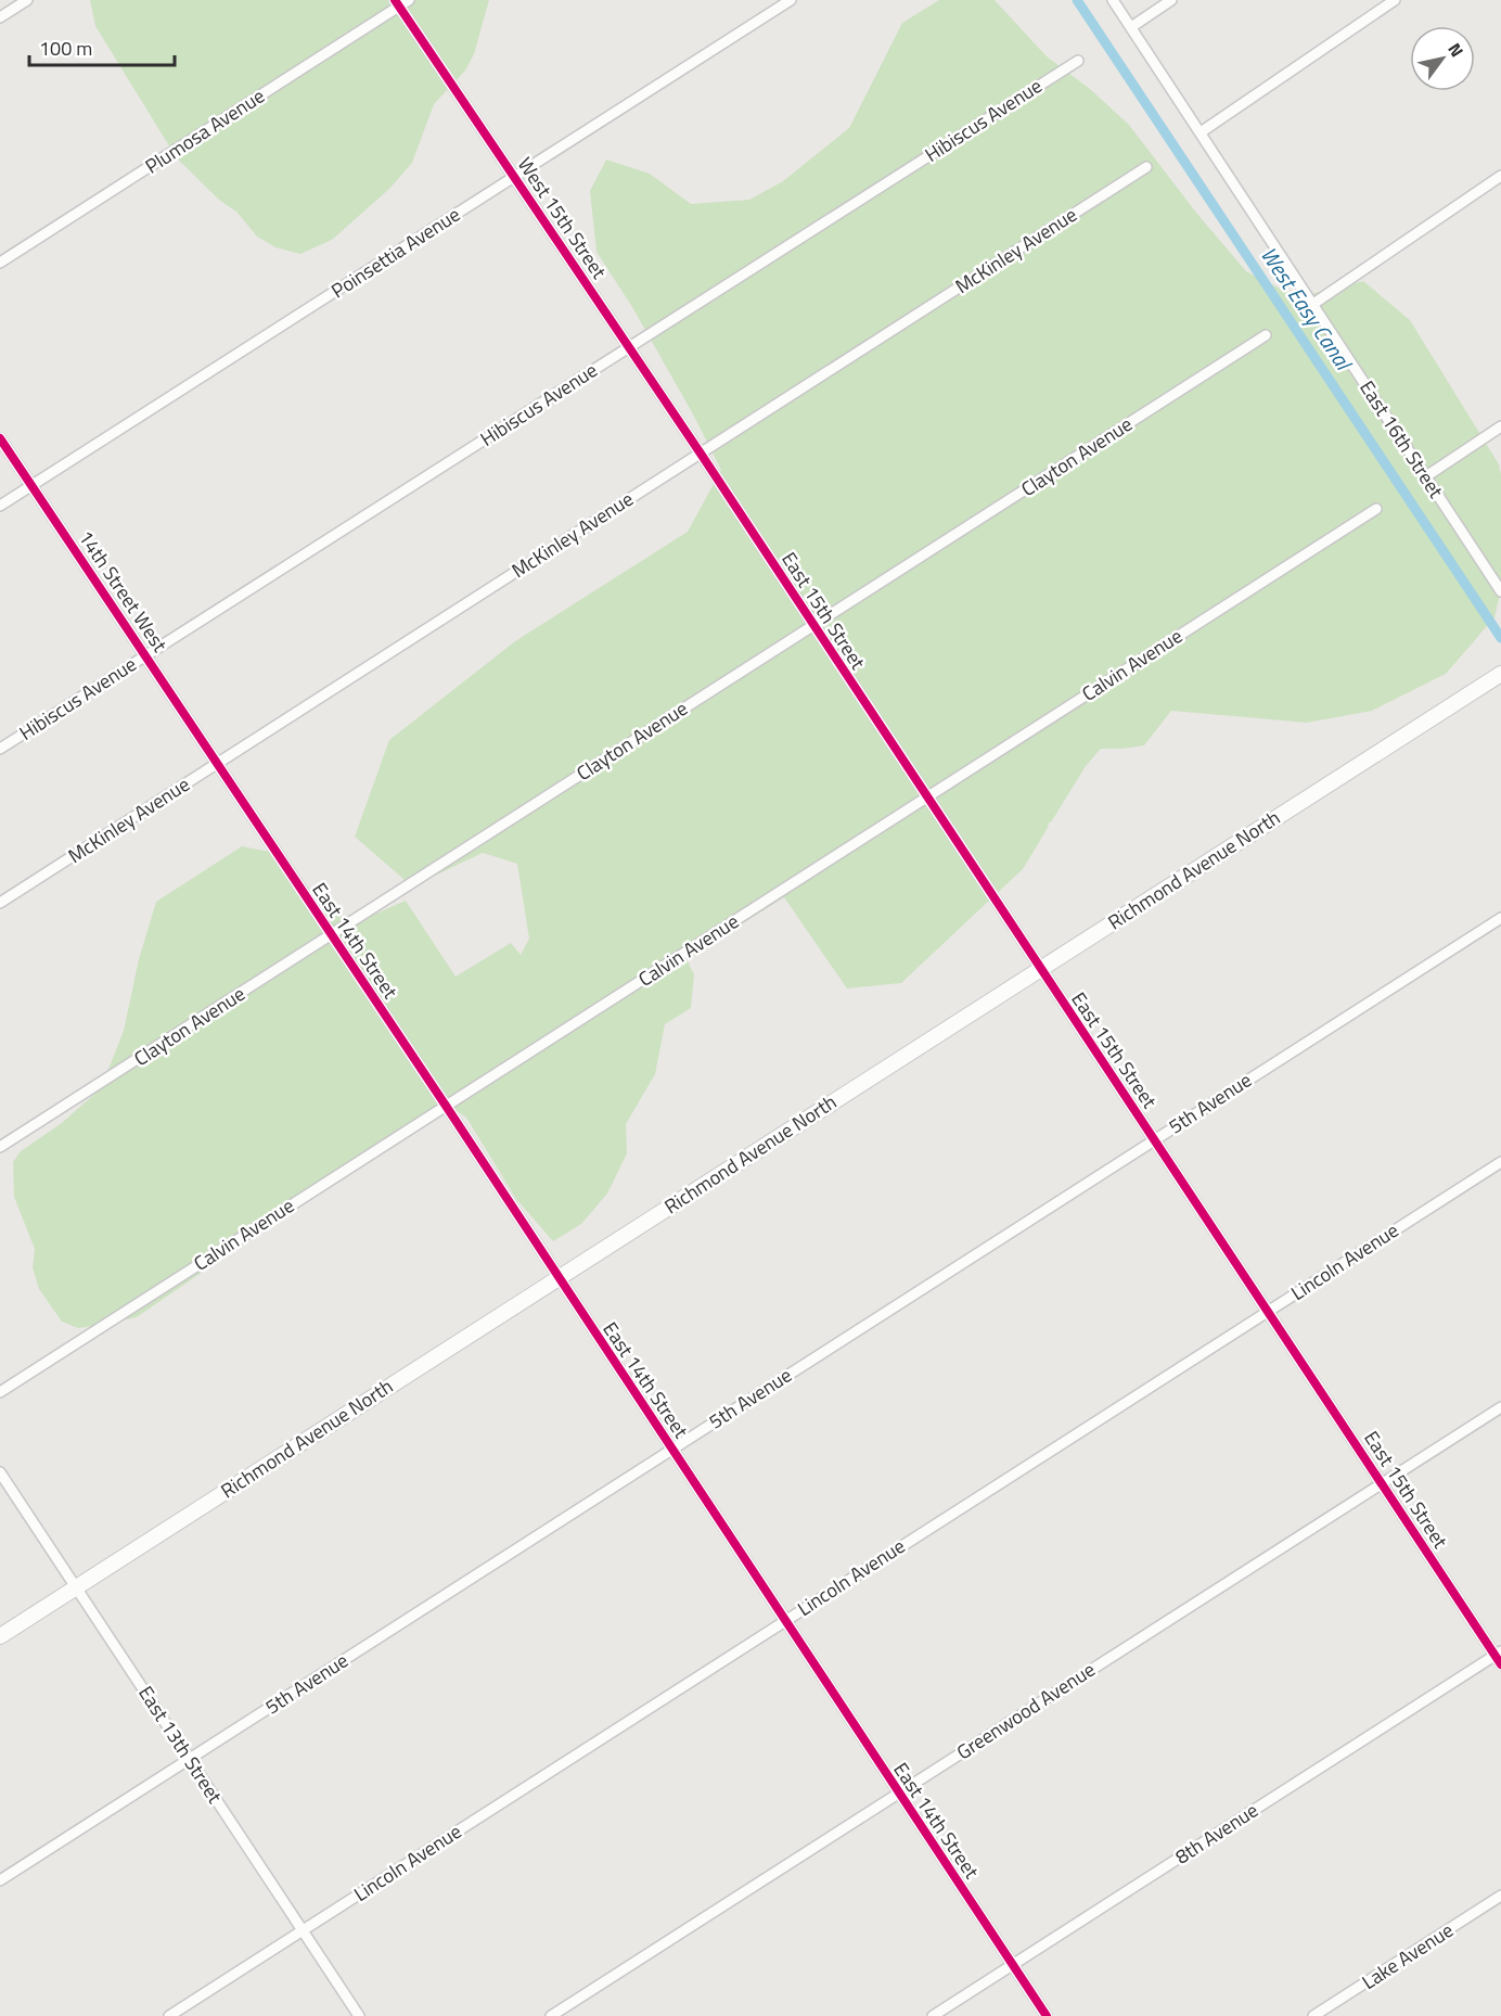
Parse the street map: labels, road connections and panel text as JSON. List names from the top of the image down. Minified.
{"streets":{"street":["Hibiscus Avenue","Plumosa Avenue","West 15th Street","McKinley Avenue","Poinsettia Avenue","East 16th Street","Clayton Avenue","14th Street West","East 15th Street","Calvin Avenue","Richmond Avenue North","East 14th Street","5th Avenue","Lincoln Avenue","Greenwood Avenue","East 13th Street","8th Avenue","Lake Avenue"]},"crossings":[["Hibiscus Avenue","West 15th Street"],["Hibiscus Avenue","14th Street West"],["Plumosa Avenue","West 15th Street"],["West 15th Street","McKinley Avenue"],["West 15th Street","Poinsettia Avenue"],["West 15th Street","East 15th Street"],["McKinley Avenue","14th Street West"],["McKinley Avenue","East 15th Street"],["McKinley Avenue","East 14th Street"],["Poinsettia Avenue","14th Street West"],["Clayton Avenue","East 15th Street"],["Clayton Avenue","East 14th Street"],["14th Street West","East 14th Street"],["East 15th Street","Calvin Avenue"],["East 15th Street","Richmond Avenue North"],["East 15th Street","5th Avenue"],["East 15th Street","Lincoln Avenue"],["East 15th Street","Greenwood Avenue"],["East 15th Street","8th Avenue"],["Calvin Avenue","East 14th Street"],["Richmond Avenue North","East 14th Street"],["Richmond Avenue North","East 13th Street"],["East 14th Street","5th Avenue"],["East 14th Street","Lincoln Avenue"],["East 14th Street","Greenwood Avenue"],["East 14th Street","8th Avenue"],["5th Avenue","East 13th Street"],["Lincoln Avenue","East 13th Street"]],"water":["West Easy Canal"],"scale_bar":"100 m","north":"top right"}
